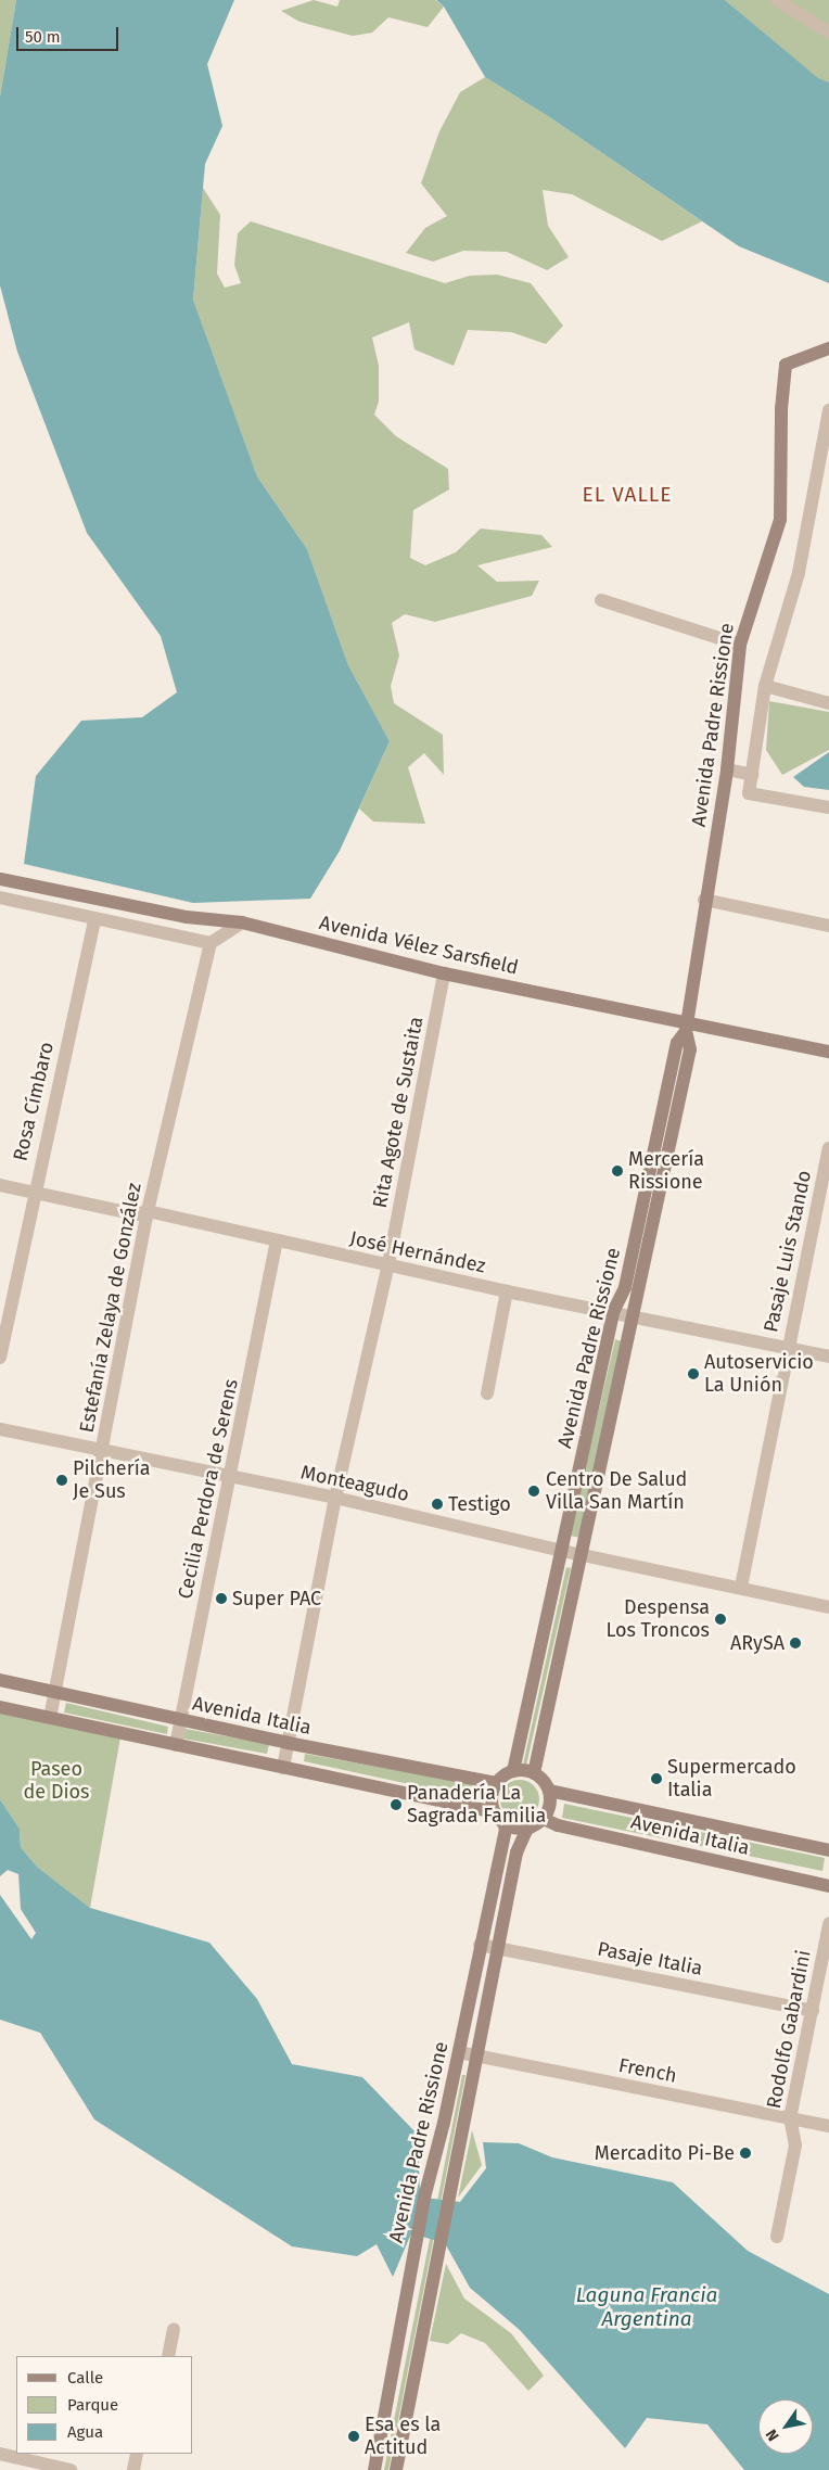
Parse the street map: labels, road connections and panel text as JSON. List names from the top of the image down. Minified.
{"streets":{"main road":["Avenida Padre Rissione","Avenida Vélez Sarsfield","Avenida Italia"],"street":["Rosa Címbaro","Rita Agote de Sustaita","Pasaje Luis Stando","José Hernández","Estefanía Zelaya de González","Monteagudo","Cecilia Perdora de Serens","Pasaje Italia","Rodolfo Gabardini","French"]},"crossings":[["Avenida Padre Rissione","Avenida Vélez Sarsfield"],["Avenida Padre Rissione","José Hernández"],["Avenida Padre Rissione","Monteagudo"],["Avenida Padre Rissione","Avenida Italia"],["Avenida Padre Rissione","Pasaje Italia"],["Avenida Padre Rissione","French"],["Avenida Vélez Sarsfield","Rita Agote de Sustaita"],["Rosa Címbaro","José Hernández"],["Rita Agote de Sustaita","José Hernández"],["Rita Agote de Sustaita","Monteagudo"],["Rita Agote de Sustaita","Avenida Italia"],["Pasaje Luis Stando","José Hernández"],["Pasaje Luis Stando","Monteagudo"],["José Hernández","Estefanía Zelaya de González"],["José Hernández","Cecilia Perdora de Serens"],["Estefanía Zelaya de González","Monteagudo"],["Estefanía Zelaya de González","Avenida Italia"],["Monteagudo","Cecilia Perdora de Serens"],["Cecilia Perdora de Serens","Avenida Italia"],["Pasaje Italia","Rodolfo Gabardini"],["Rodolfo Gabardini","French"]],"districts":["EL VALLE"],"water":["Laguna Francia Argentina"],"parks":["Paseo de Dios"],"places":["Mercería Rissione","Autoservicio La Unión","Pilchería Je Sus","Centro De Salud Villa San Martín","Testigo","Super PAC","Despensa Los Troncos","ARySA","Supermercado Italia","Panadería La Sagrada Familia","Mercadito Pi-Be","Esa es la Actitud"],"legend":["Calle","Parque","Agua"],"scale_bar":"50 m","north":"bottom left"}
